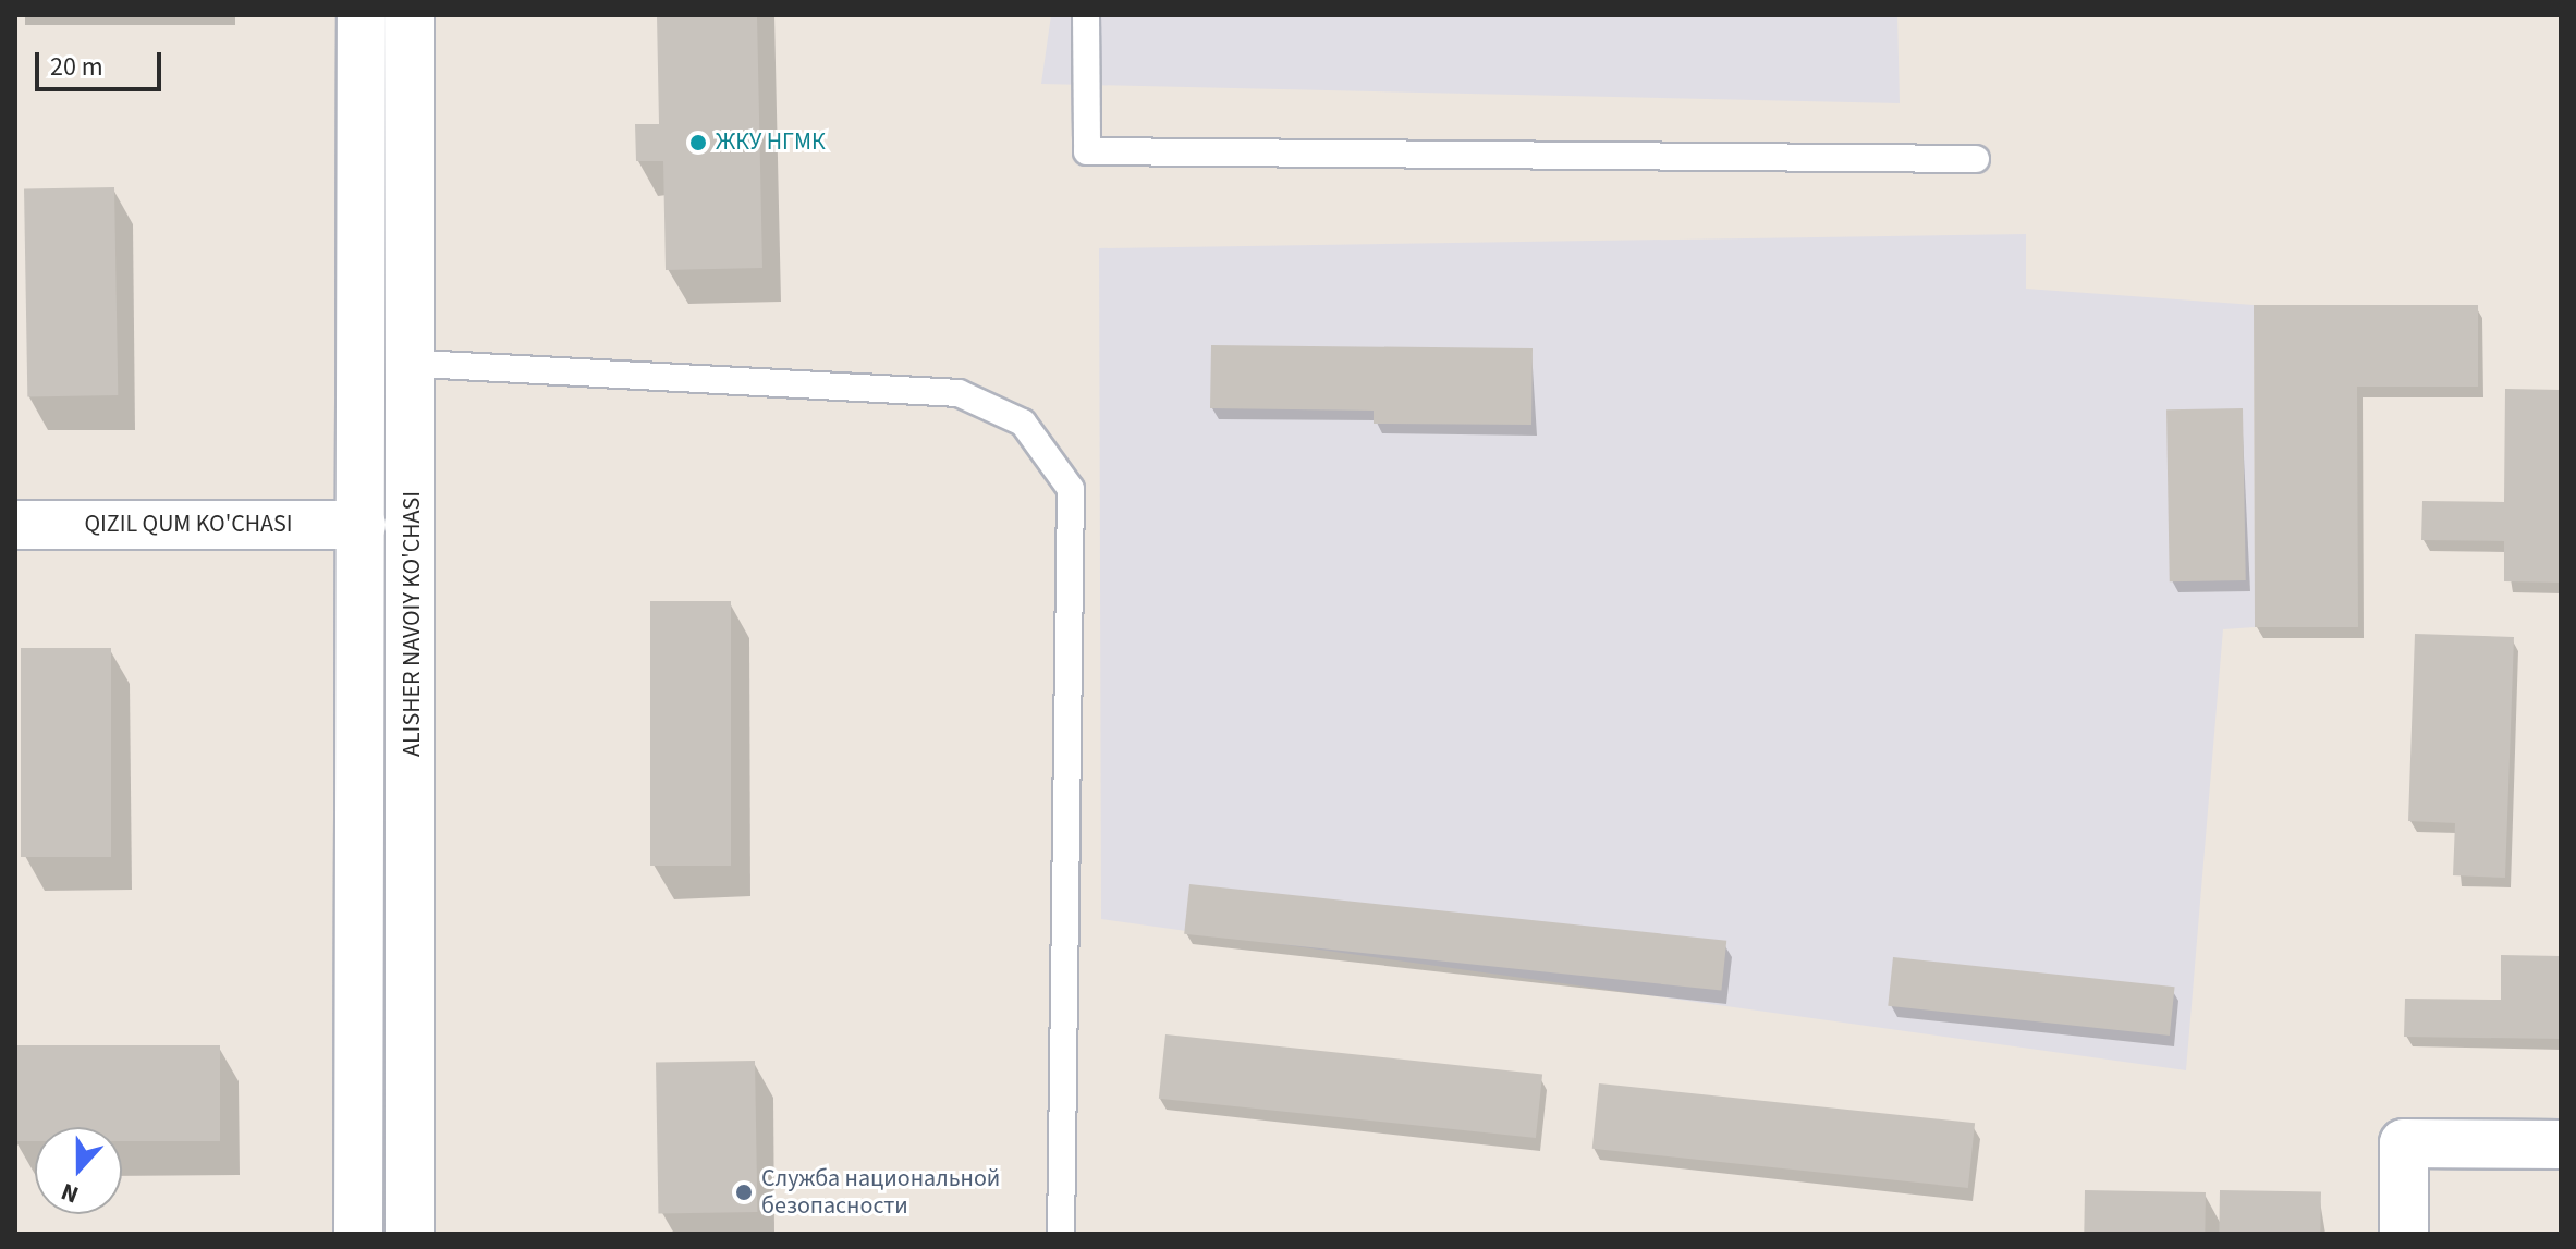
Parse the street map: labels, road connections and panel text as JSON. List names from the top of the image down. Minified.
{"streets":{"main road":["QIZIL QUM KO'CHASI","ALISHER NAVOIY KO'CHASI"]},"places":["ЖКУ НГМК","Служба национальной безопасности"],"scale_bar":"20 m","north":"bottom"}
